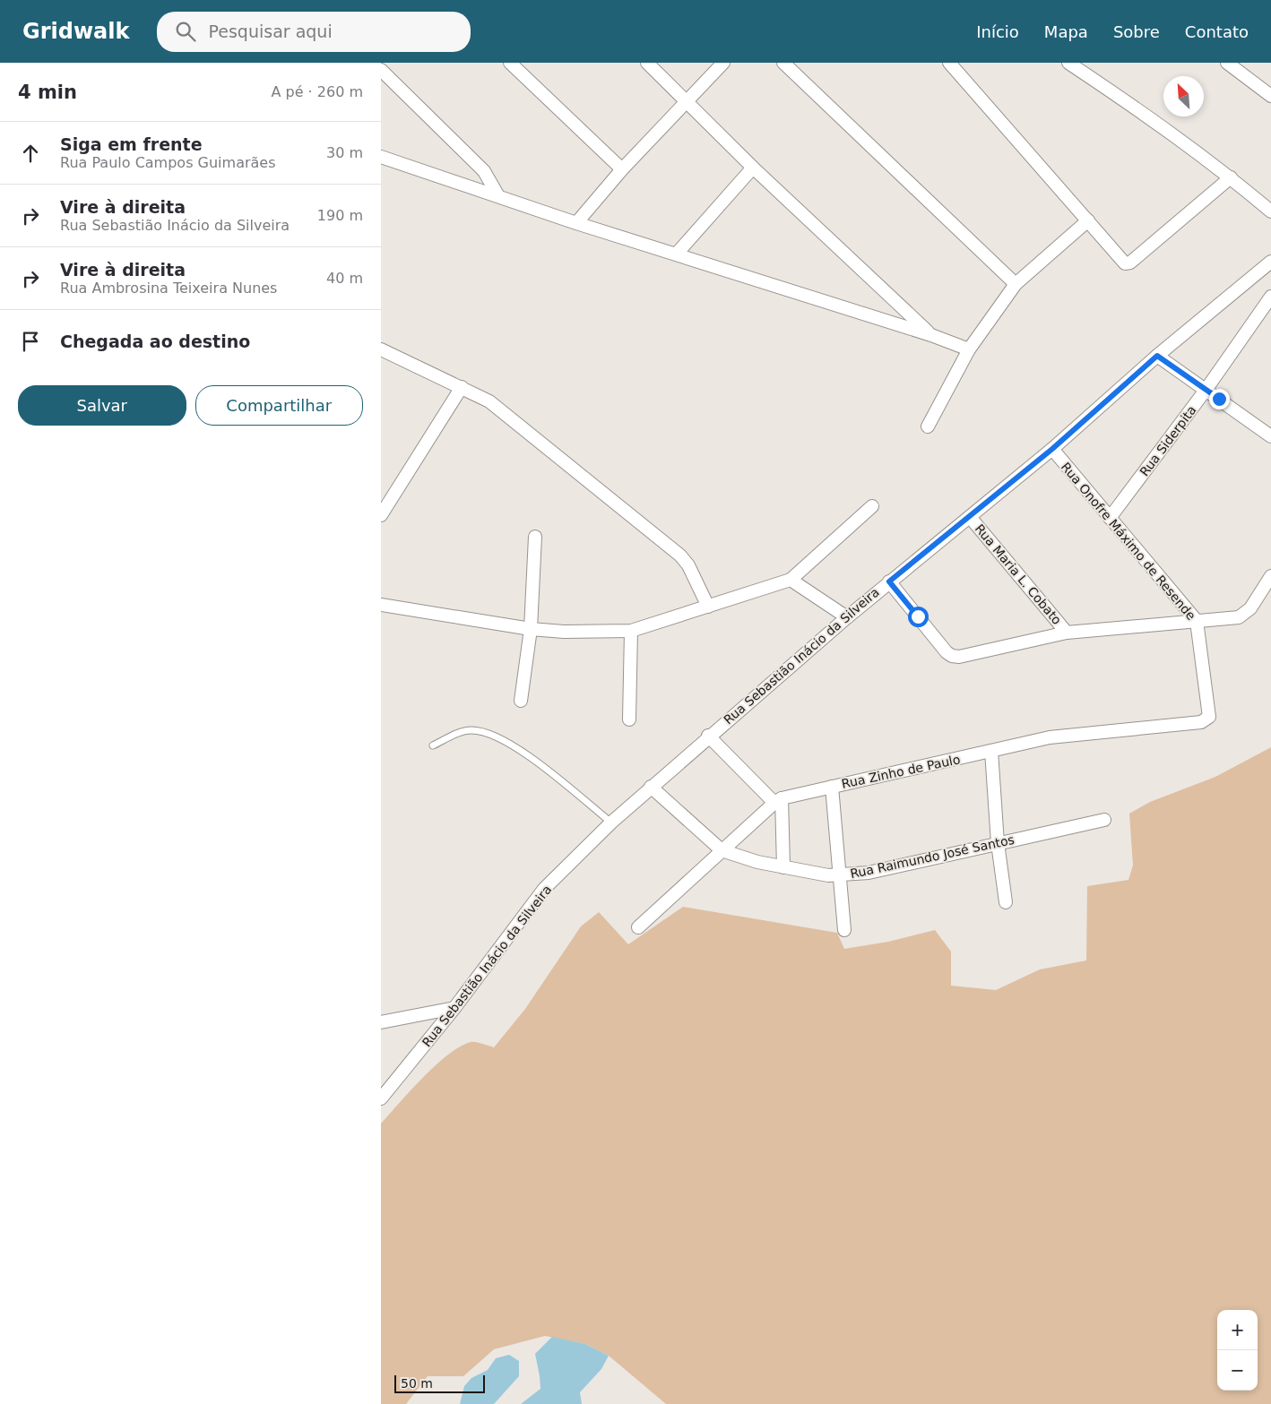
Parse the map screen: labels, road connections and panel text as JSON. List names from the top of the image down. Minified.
{"streets":{"street":["Rua Siderpita","Rua Onofre Máximo de Resende","Rua Maria L. Cobato","Rua Sebastião Inácio da Silveira","Rua Zinho de Paulo","Rua Raimundo José Santos"]},"crossings":[["Rua Siderpita","Rua Onofre Máximo de Resende"],["Rua Onofre Máximo de Resende","Rua Sebastião Inácio da Silveira"],["Rua Onofre Máximo de Resende","Rua Zinho de Paulo"],["Rua Maria L. Cobato","Rua Sebastião Inácio da Silveira"],["Rua Sebastião Inácio da Silveira","Rua Raimundo José Santos"],["Rua Zinho de Paulo","Rua Raimundo José Santos"]],"scale_bar":"50 m","north":"top left","page":{"header":"Gridwalk","search":"Pesquisar aqui","nav":["Início","Mapa","Sobre","Contato"],"heading":["4 min","A pé · 260 m"],"list":[["Siga em frente","Rua Paulo Campos Guimarães","30 m"],["Vire à direita","Rua Sebastião Inácio da Silveira","190 m"],["Vire à direita","Rua Ambrosina Teixeira Nunes","40 m"],"Chegada ao destino"],"buttons":["Salvar","Compartilhar"],"map_buttons":["+","−"],"scale":"50 m"}}
